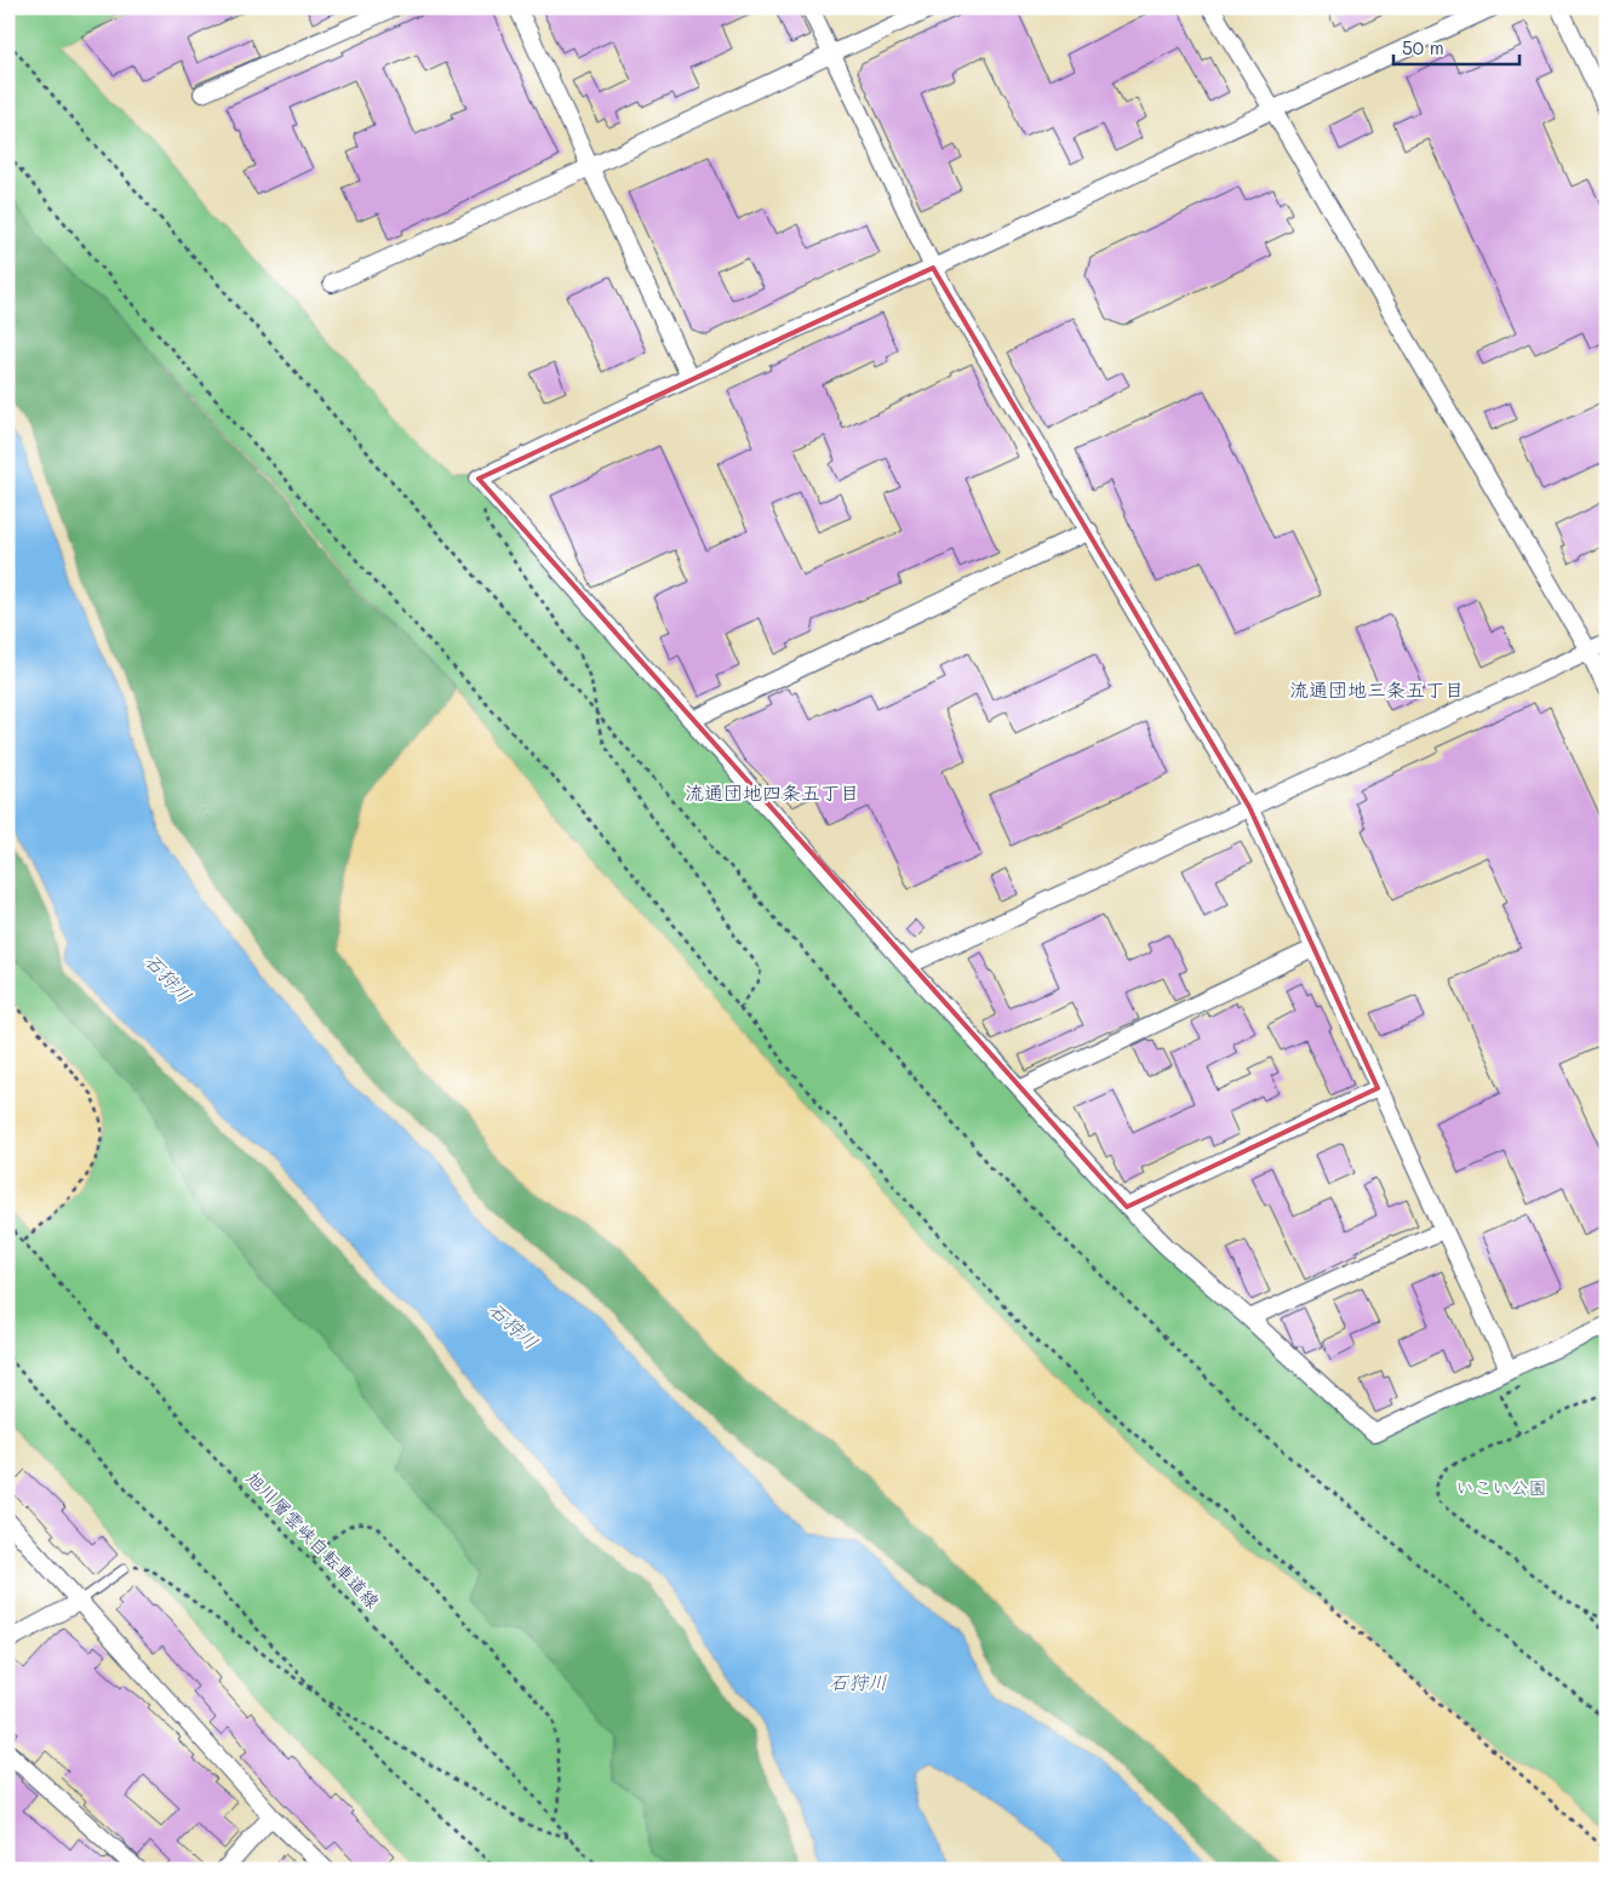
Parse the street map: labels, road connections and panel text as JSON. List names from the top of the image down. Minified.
{"streets":{"path":["旭川層雲峡自転車道線"]},"districts":["流通団地三条五丁目","流通団地四条五丁目"],"water":["石狩川"],"parks":["いこい公園"],"scale_bar":"50 m"}
